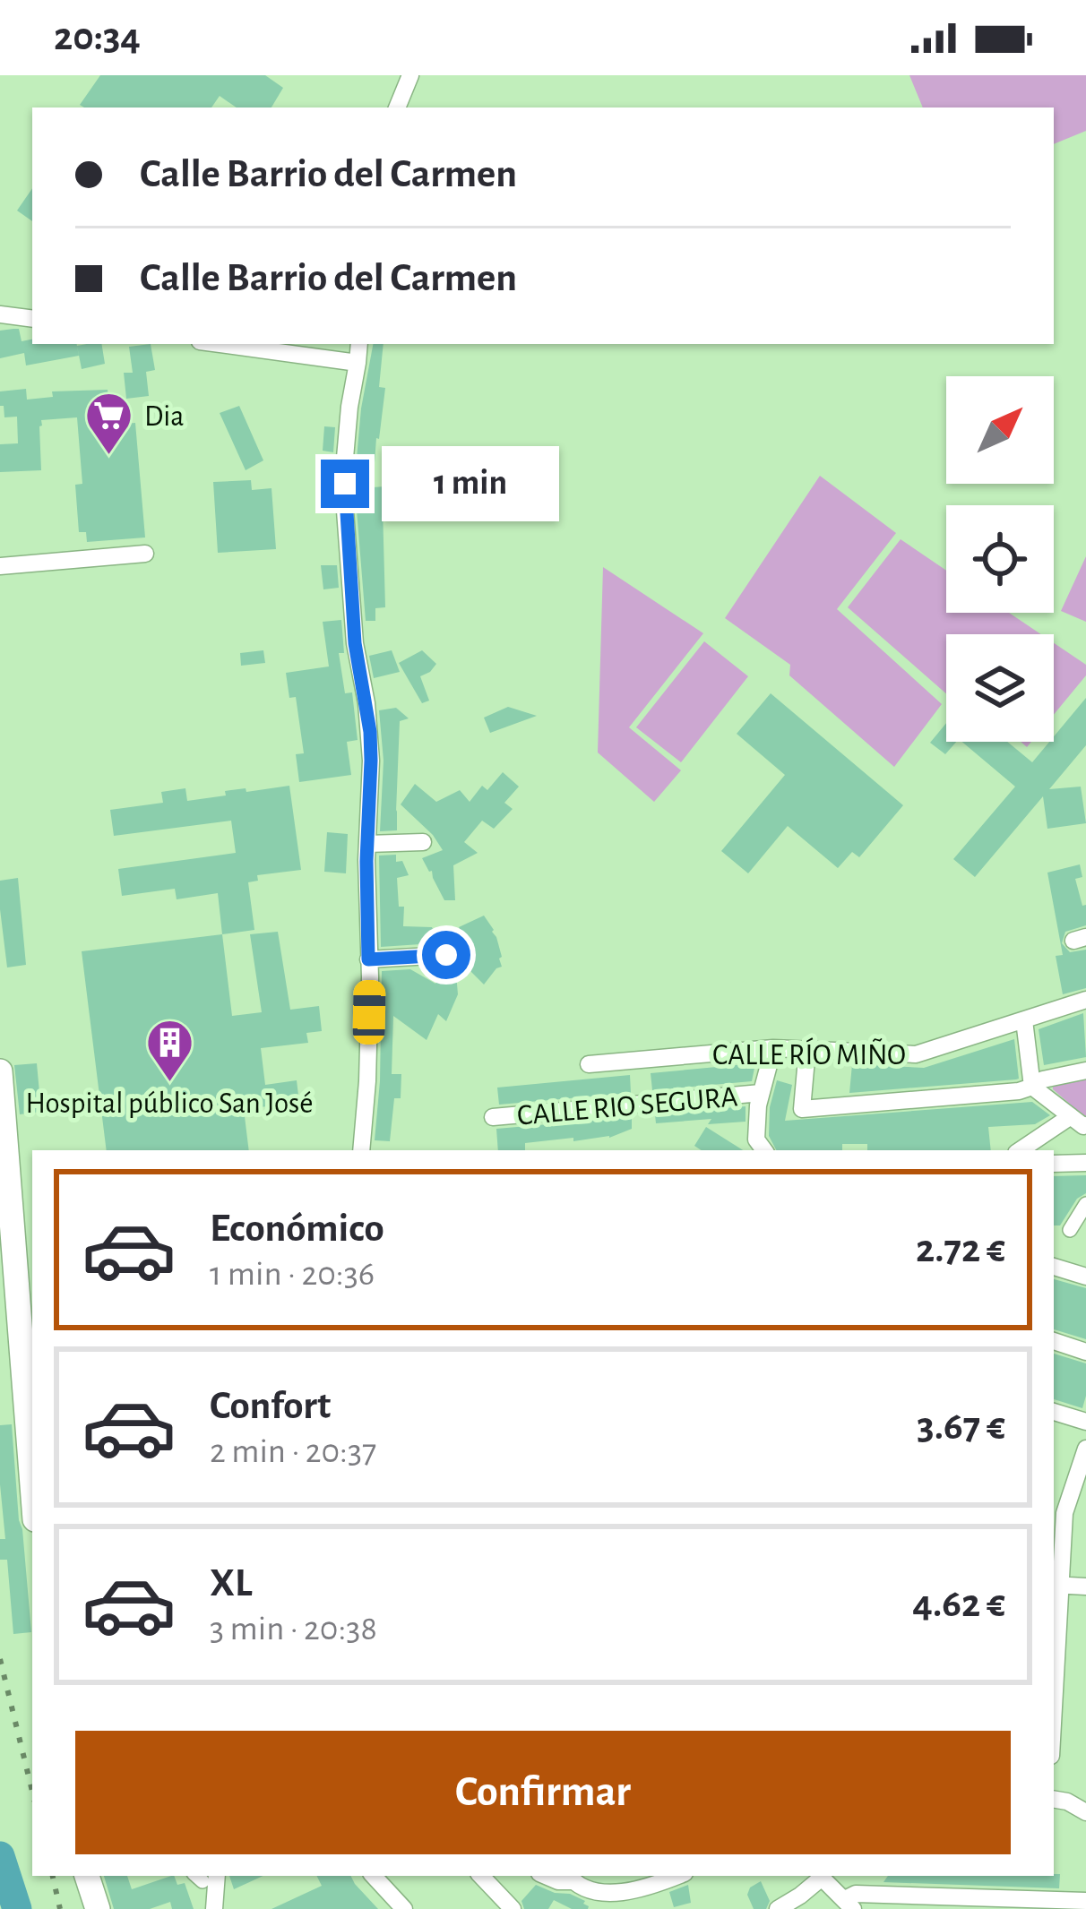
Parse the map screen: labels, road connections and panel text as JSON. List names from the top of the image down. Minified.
{"streets":{"street":["CALLE RÍO MIÑO","CALLE RIO SEGURA"]},"places":{"supermarket":["Dia"],"building":["Hospital público San José"]},"north":"top right","page":{"status":"20:34","banner":["Calle Barrio del Carmen","Calle Barrio del Carmen"],"bubble":"1 min","list":[{"name":"Económico","note":"1 min · 20:36","value":"2.72 €"},{"name":"Confort","note":"2 min · 20:37","value":"3.67 €"},{"name":"XL","note":"3 min · 20:38","value":"4.62 €"}],"buttons":"Confirmar"}}
